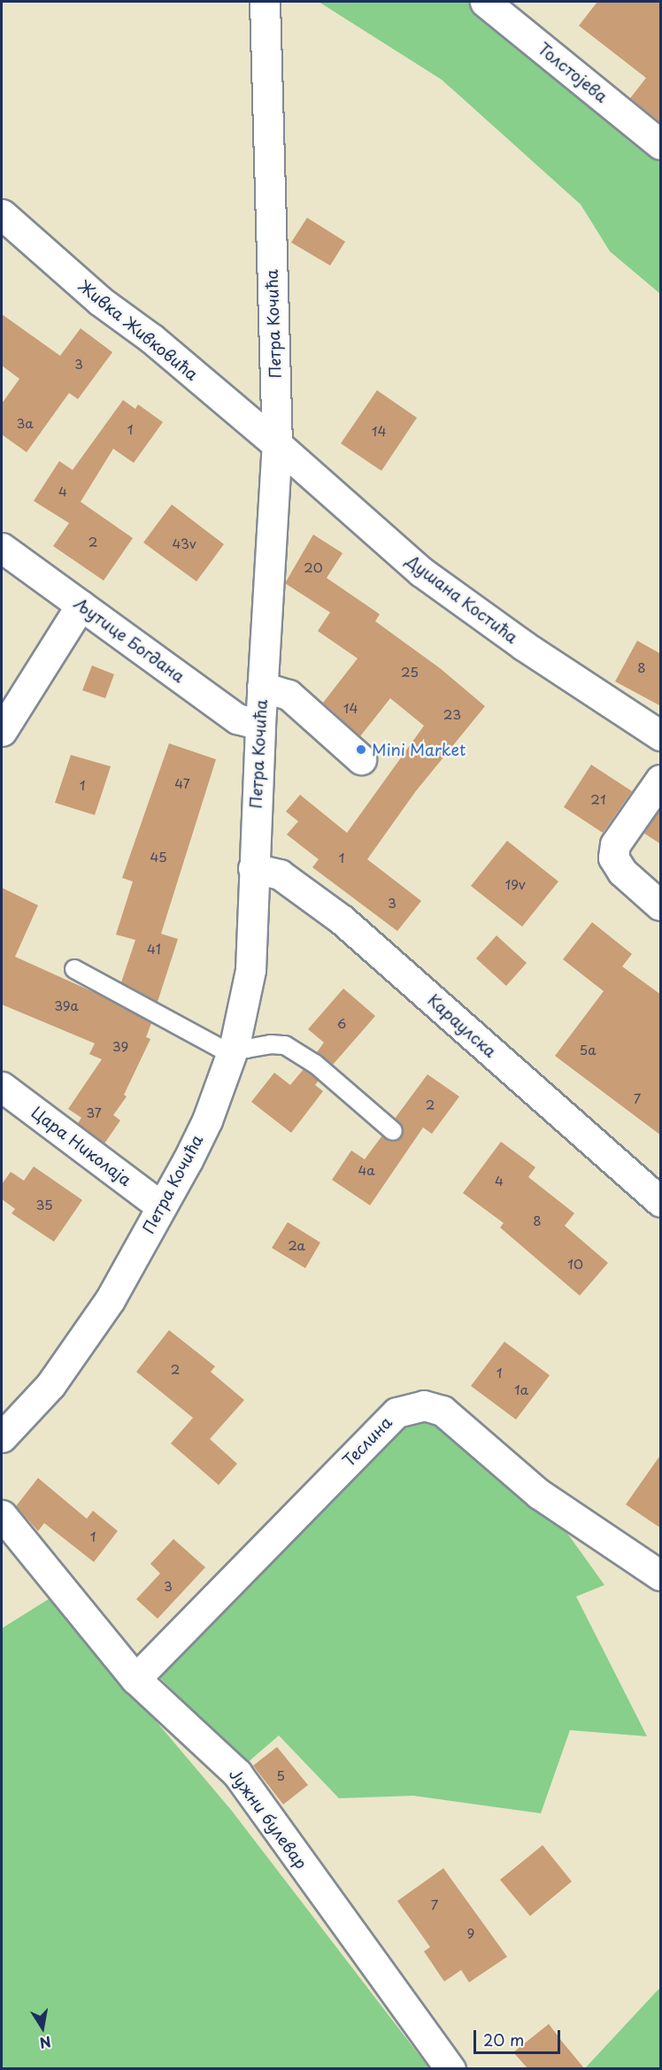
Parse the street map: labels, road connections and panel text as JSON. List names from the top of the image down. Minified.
{"streets":{"street":["Толстојева","Петра Кочића","Живка Живковића","Душана Костића","Љутице Богдана","Караулска","Цара Николаја","Теслина","Јужни булевар"]},"crossings":[["Петра Кочића","Живка Живковића"],["Петра Кочића","Душана Костића"],["Петра Кочића","Љутице Богдана"],["Петра Кочића","Караулска"],["Петра Кочића","Цара Николаја"],["Живка Живковића","Душана Костића"],["Теслина","Јужни булевар"]],"places":["Mini Market"],"house_numbers":["3","3a","1","14","4","2","43v","20","8","25","14","23","47","1","21","45","1","19v","3","41","39a","6","39","5a","7","2","37","4a","4","35","8","2a","10","2","1","1a","1","3","5","7","9"],"scale_bar":"20 m","north":"bottom"}
